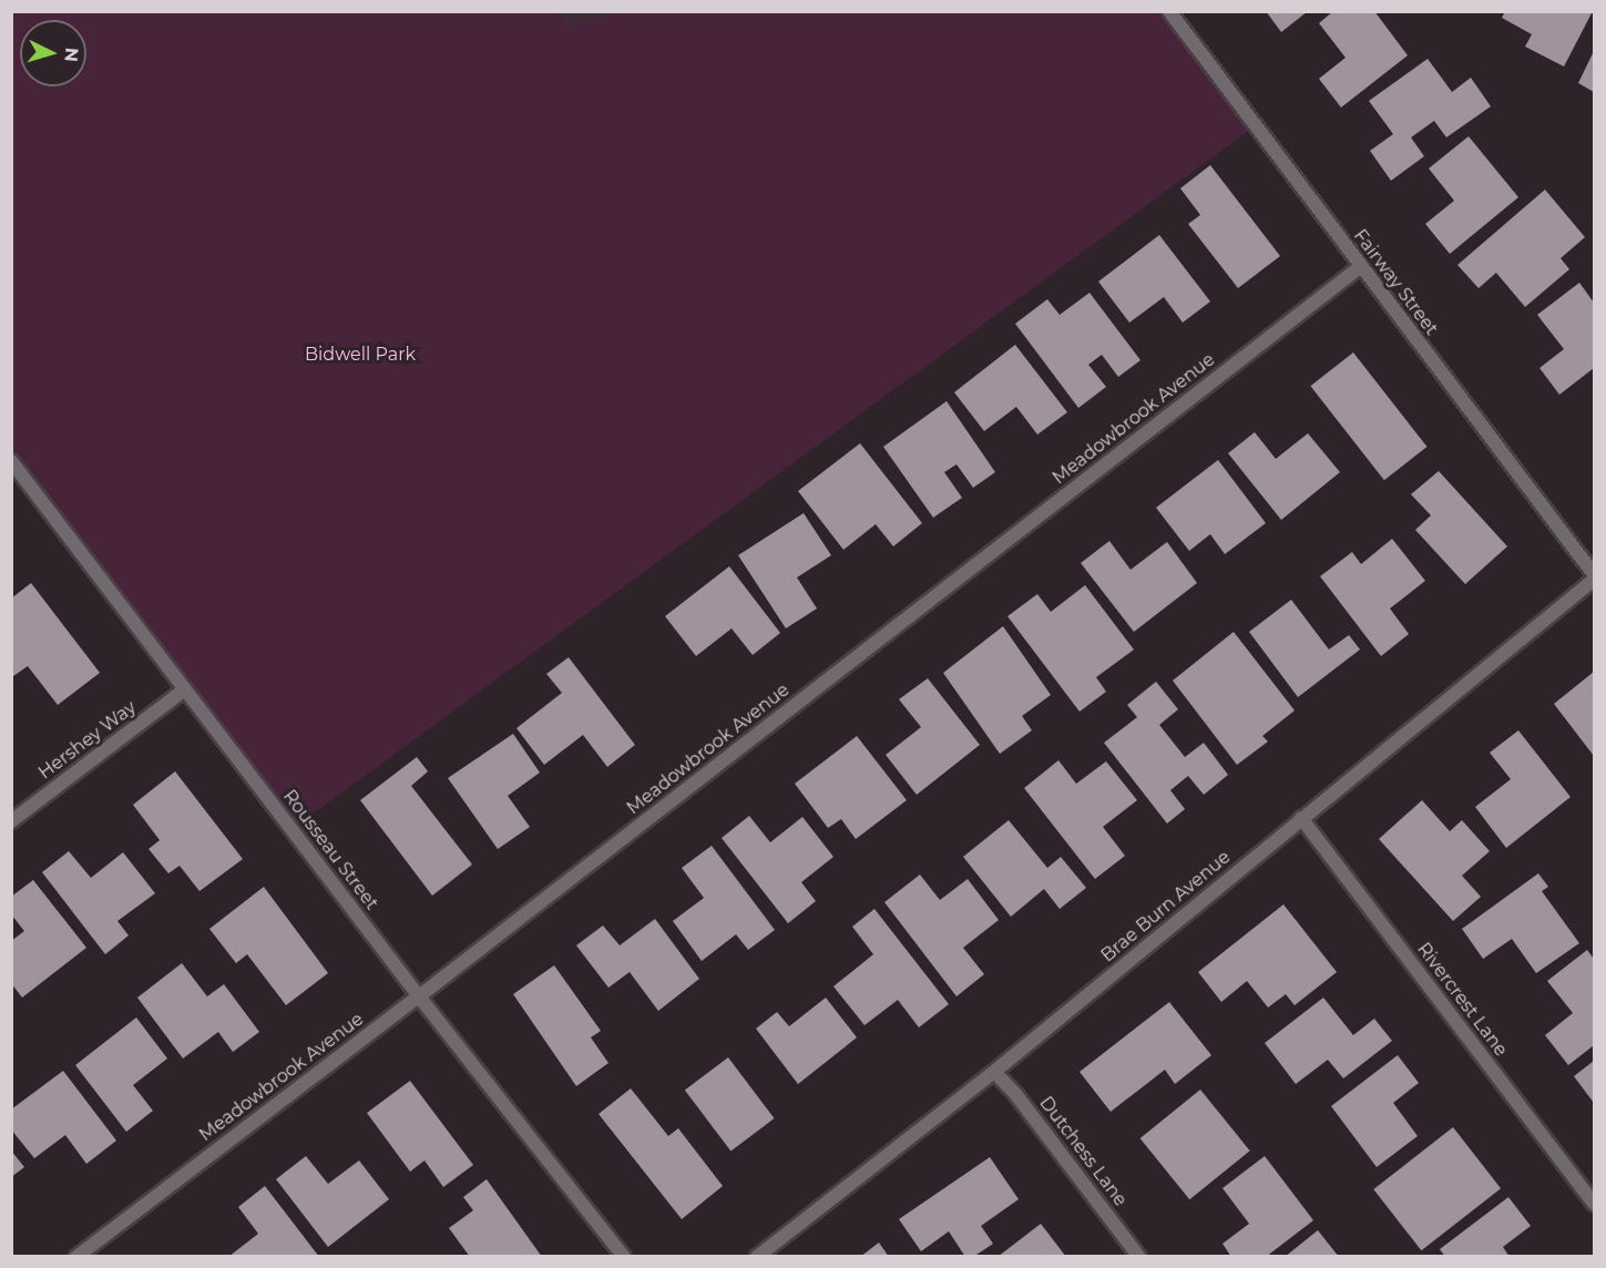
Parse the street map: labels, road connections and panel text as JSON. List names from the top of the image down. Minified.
{"streets":{"street":["Fairway Street","Meadowbrook Avenue","Hershey Way","Rousseau Street","Brae Burn Avenue","Rivercrest Lane","Dutchess Lane"]},"crossings":[["Fairway Street","Meadowbrook Avenue"],["Meadowbrook Avenue","Rousseau Street"],["Hershey Way","Rousseau Street"],["Brae Burn Avenue","Rivercrest Lane"],["Brae Burn Avenue","Dutchess Lane"]],"parks":["Bidwell Park"],"north":"right"}
